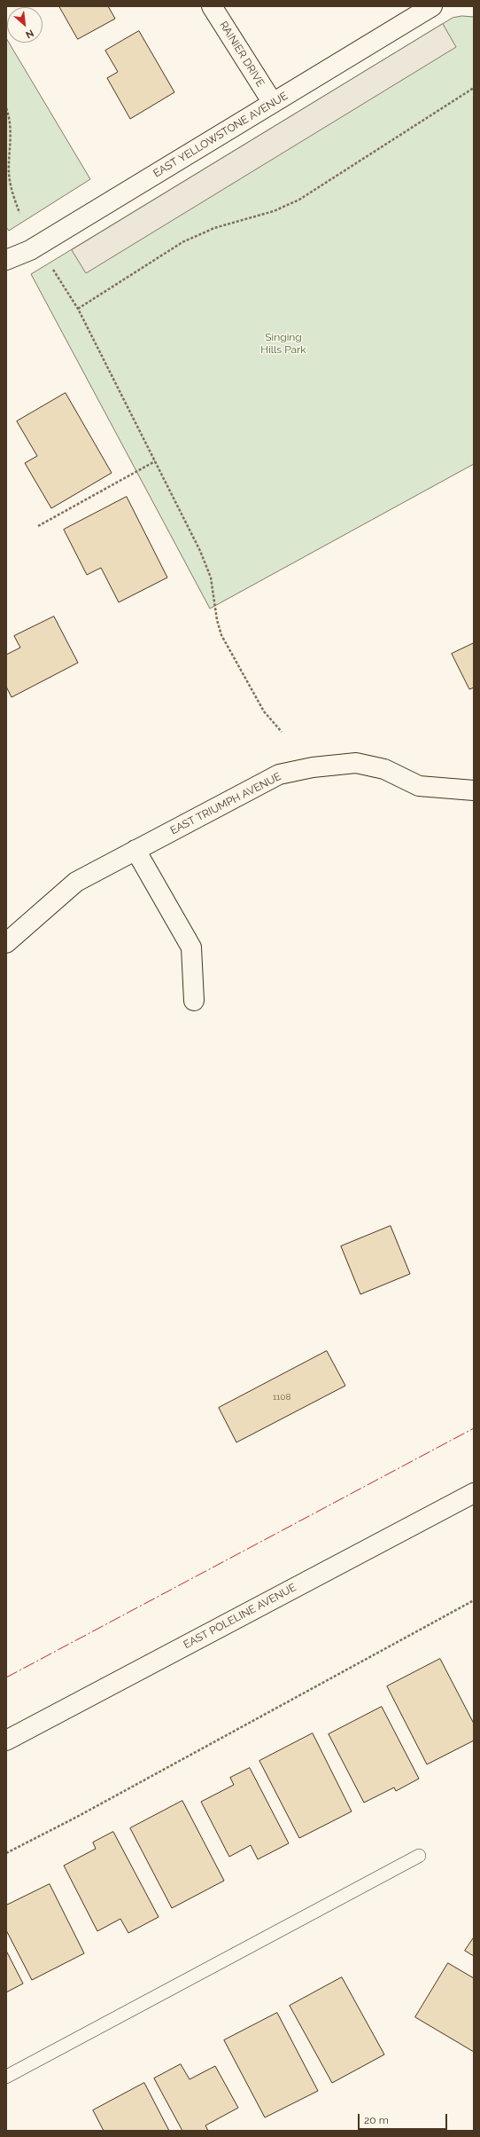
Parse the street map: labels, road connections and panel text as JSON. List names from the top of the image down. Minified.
{"streets":{"street":["RAINIER DRIVE","EAST YELLOWSTONE AVENUE","EAST TRIUMPH AVENUE","EAST POLELINE AVENUE"]},"crossings":[["RAINIER DRIVE","EAST YELLOWSTONE AVENUE"]],"parks":["Singing Hills Park"],"house_numbers":["1108"],"scale_bar":"20 m","north":"bottom right"}
